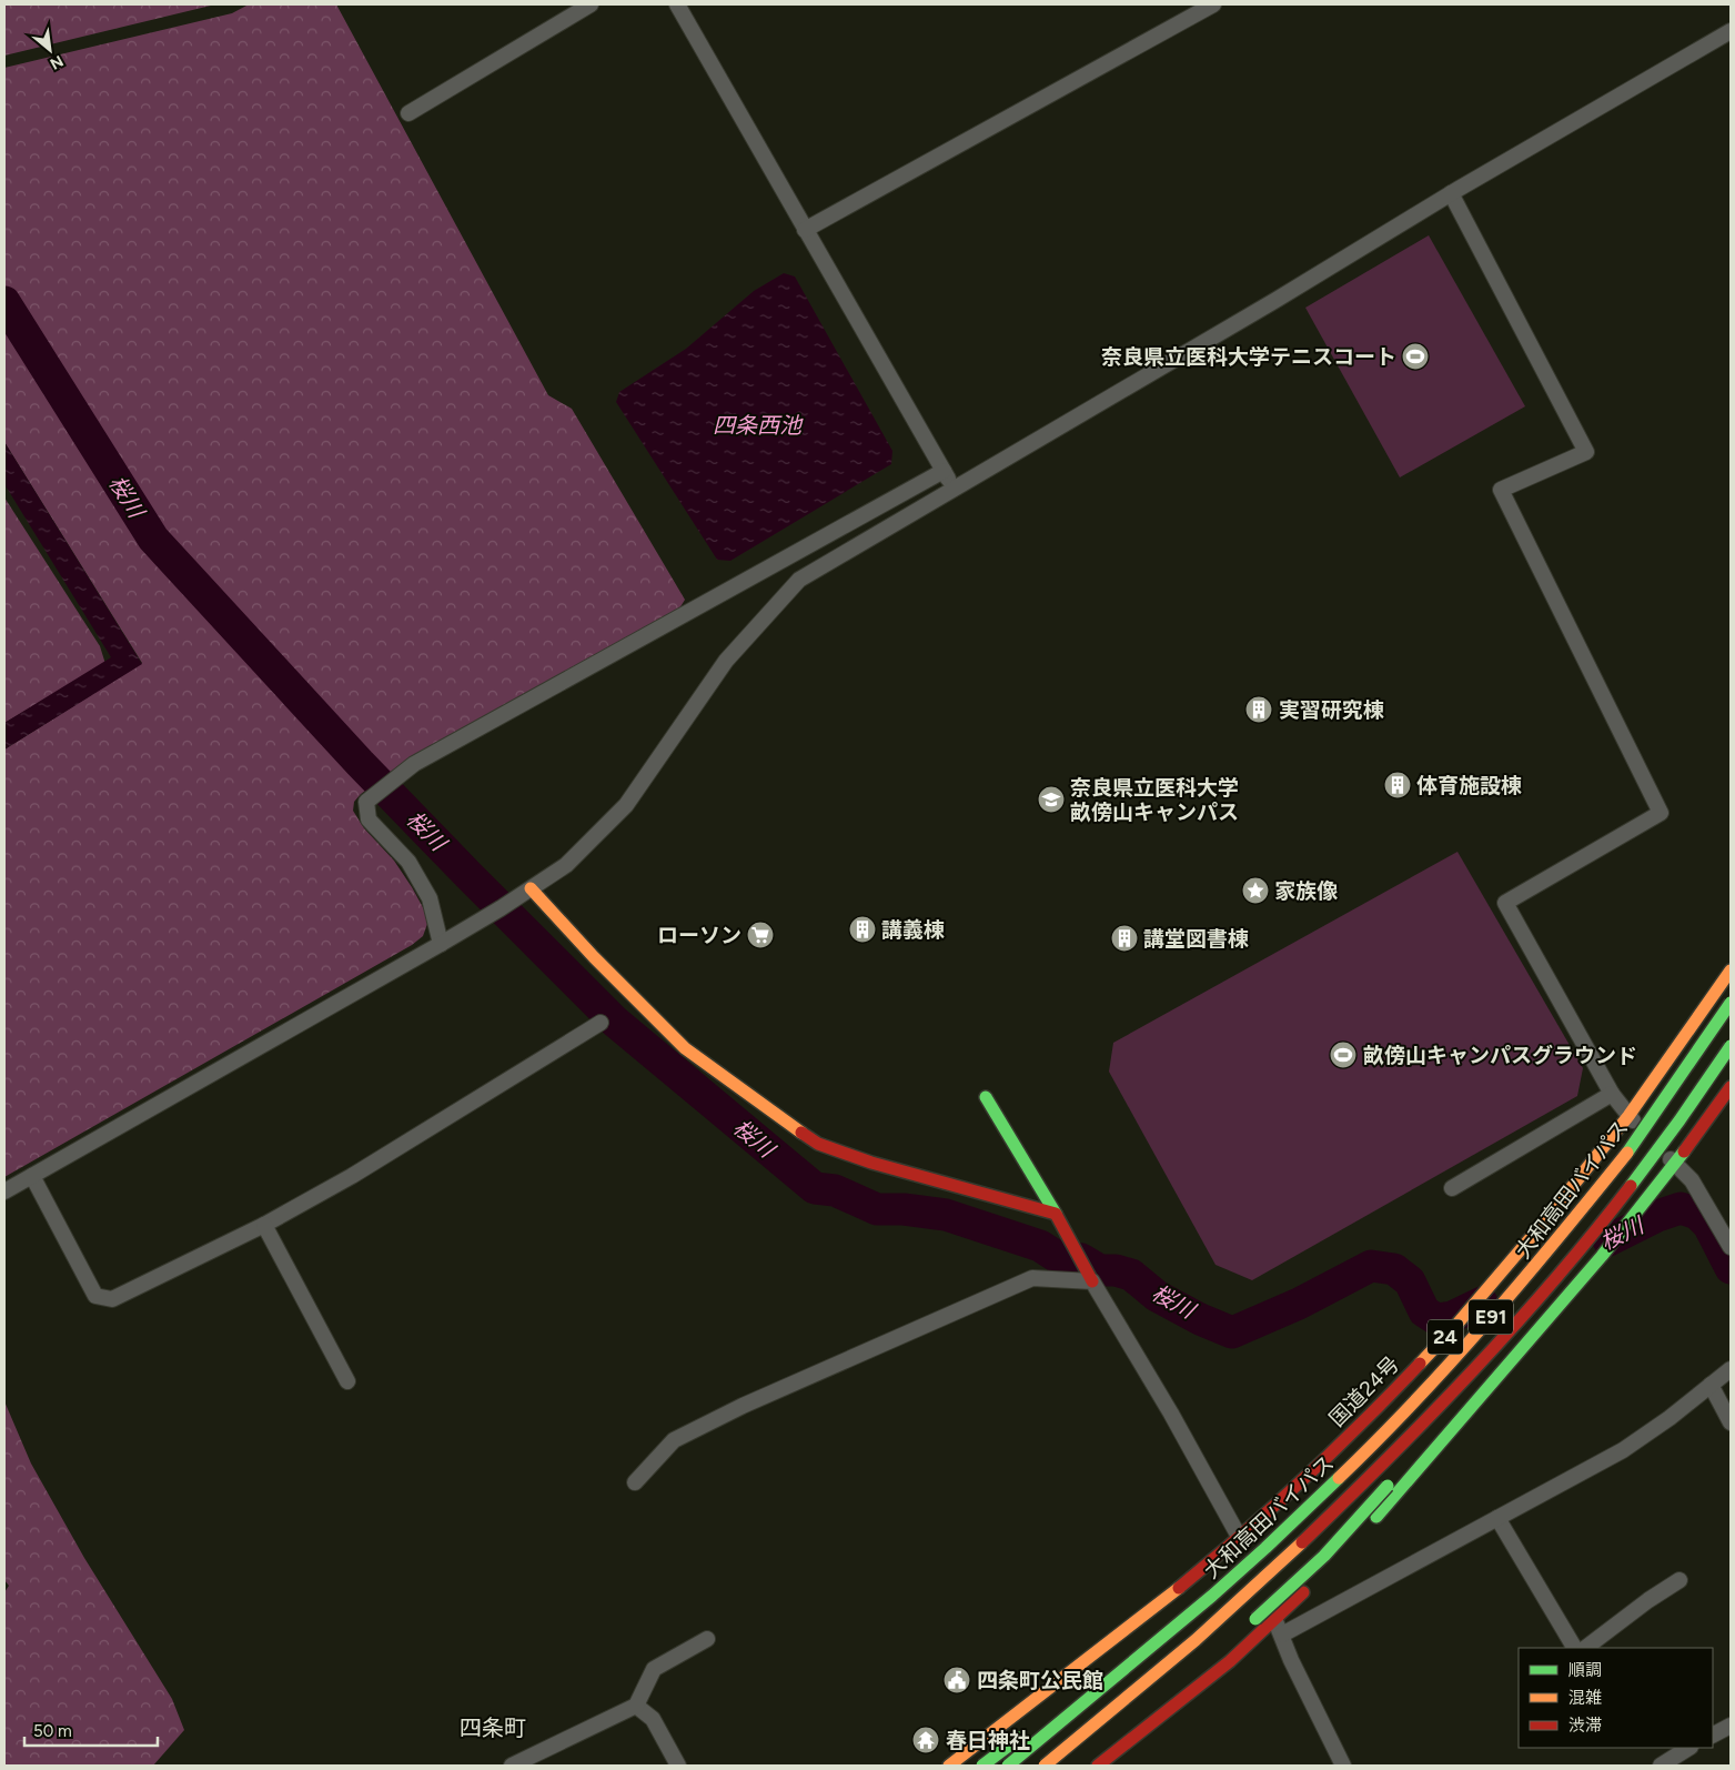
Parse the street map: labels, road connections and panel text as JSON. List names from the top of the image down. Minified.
{"streets":{"main road":["大和高田バイパス","E91","24","国道24号"]},"districts":["四条町"],"water":["四条西池","桜川"],"places":{"sports":["奈良県立医科大学テニスコート","畝傍山キャンパスグラウンド"],"building":["実習研究棟","体育施設棟","講義棟","講堂図書棟"],"school or university":["奈良県立医科大学 畝傍山キャンパス"],"place":["家族像"],"supermarket":["ローソン"],"public building":["四条町公民館"],"temple":["春日神社"]},"legend":["順調","混雑","渋滞"],"scale_bar":"50 m","north":"bottom right"}
